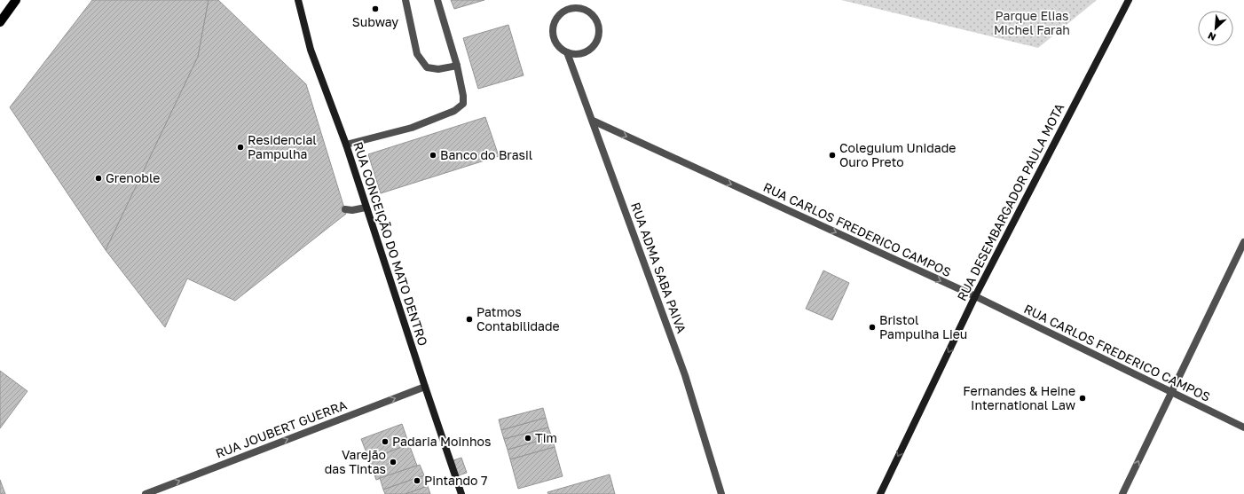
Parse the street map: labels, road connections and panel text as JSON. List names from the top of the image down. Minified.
{"streets":{"street":["RUA DESEMBARGADOR PAULA MOTA","RUA CARLOS FREDERICO CAMPOS","RUA CONCEIÇÃO DO MATO DENTRO","RUA ADMA SABA PAIVA","RUA JOUBERT GUERRA"]},"crossings":[["RUA DESEMBARGADOR PAULA MOTA","RUA CARLOS FREDERICO CAMPOS"],["RUA CARLOS FREDERICO CAMPOS","RUA ADMA SABA PAIVA"],["RUA CONCEIÇÃO DO MATO DENTRO","RUA JOUBERT GUERRA"]],"one_way":["RUA DESEMBARGADOR PAULA MOTA","RUA CARLOS FREDERICO CAMPOS","RUA JOUBERT GUERRA"],"parks":["Parque Elias Michel Farah"],"places":["Subway","Residencial Pampulha","Banco do Brasil","Coleguium Unidade Ouro Preto","Grenoble","Patmos Contabilidade","Bristol Pampulha Lieu","Fernandes & Heine International Law","Tim","Padaria Moinhos","Varejão das Tintas","Pintando 7"],"north":"bottom left"}
